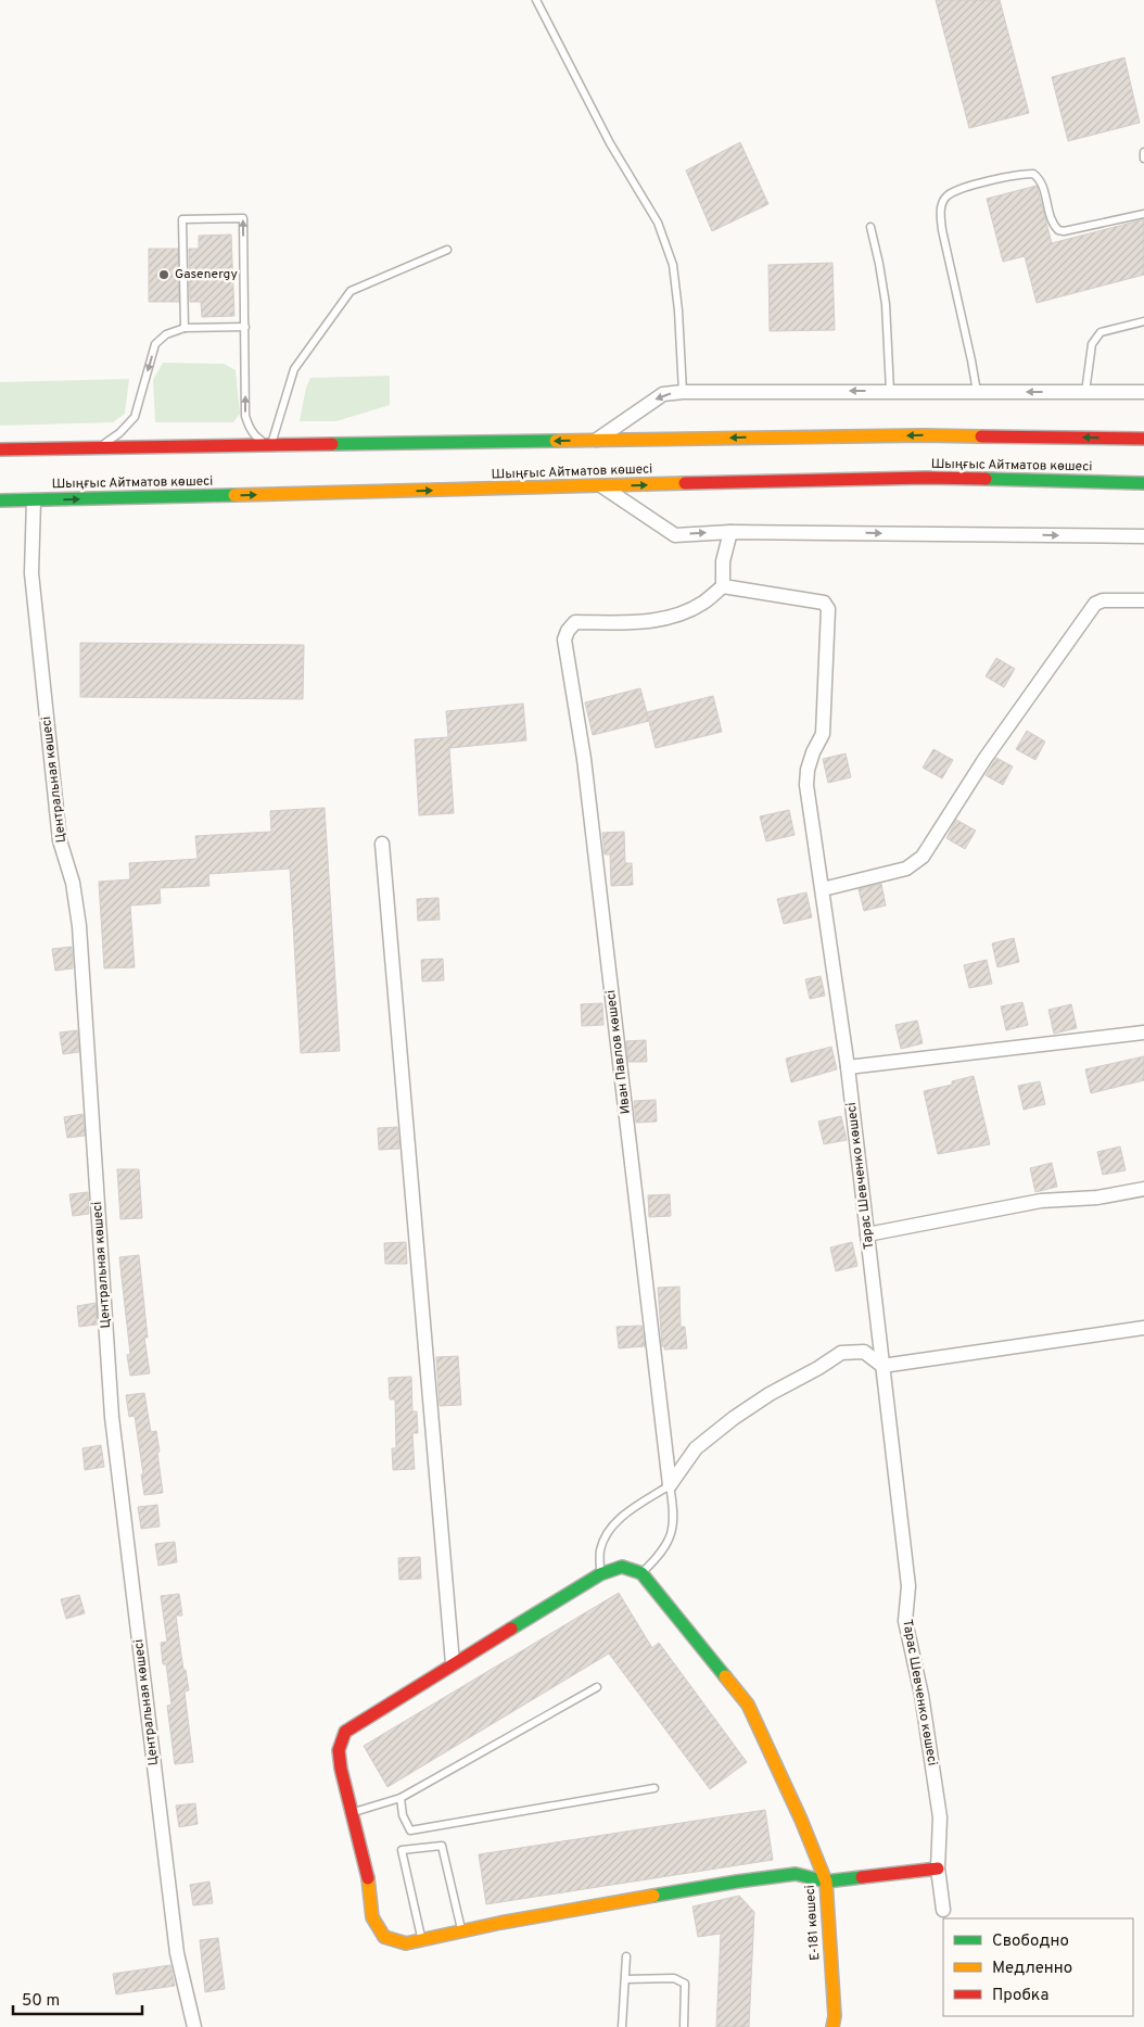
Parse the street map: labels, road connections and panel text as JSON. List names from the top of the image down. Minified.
{"streets":{"main road":["Шыңғыс Айтматов көшесі","Е-181 көшесі"],"street":["Центральная көшесі","Иван Павлов көшесі","Тарас Шевченко көшесі"]},"crossings":[["Шыңғыс Айтматов көшесі","Центральная көшесі"],["Иван Павлов көшесі","Тарас Шевченко көшесі"]],"places":["Gasenergy"],"legend":["Свободно","Медленно","Пробка"],"scale_bar":"50 m"}
